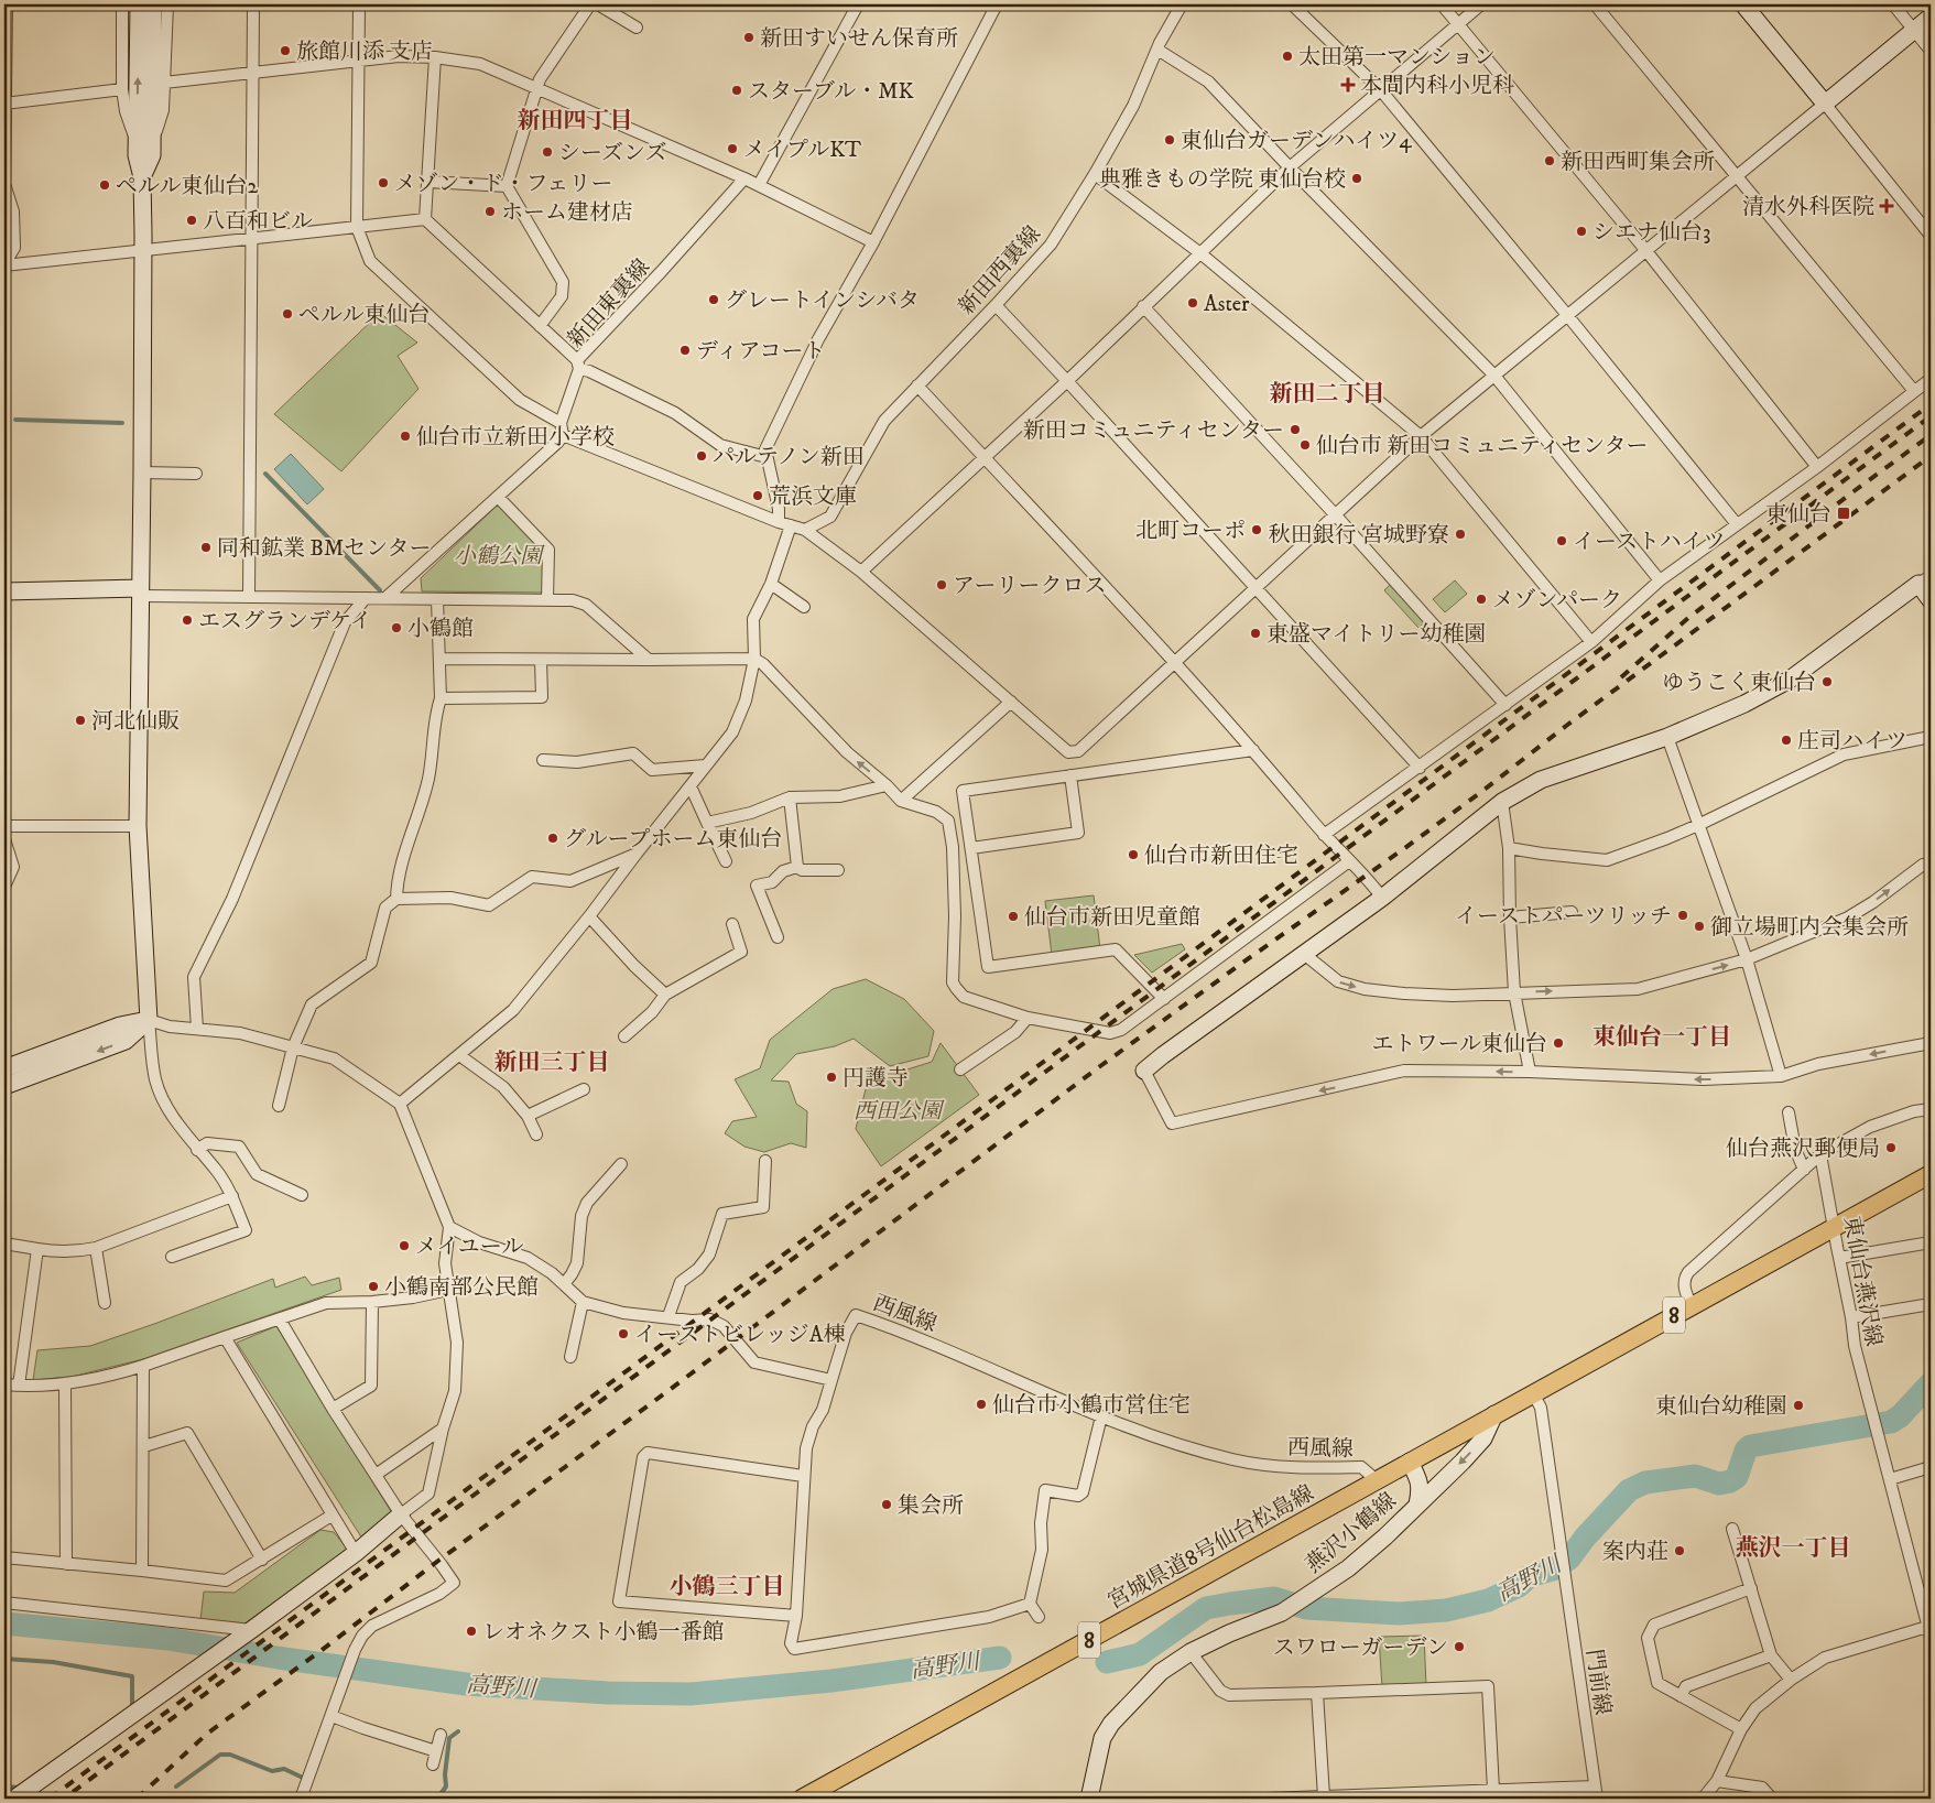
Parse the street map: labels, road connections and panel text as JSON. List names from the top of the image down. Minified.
{"streets":{"main road":["8","宮城県道8号仙台松島線"],"street":["新田西裏線","新田東裏線","東仙台燕沢線","西風線","燕沢小鶴線","門前線"]},"crossings":[["東仙台燕沢線","宮城県道8号仙台松島線"],["西風線","宮城県道8号仙台松島線"],["燕沢小鶴線","宮城県道8号仙台松島線"],["宮城県道8号仙台松島線","門前線"]],"districts":["新田四丁目","新田二丁目","東仙台一丁目","新田三丁目","燕沢一丁目","小鶴三丁目"],"water":["高野川"],"parks":["小鶴公園","西田公園"],"places":{"other":["新田すいせん保育所","旅館川添 支店","太田第一マンション","スターブル・MK","東仙台ガーデンハイツ4","メイプルKT","シーズンズ","新田西町集会所","典雅きもの学院 東仙台校","メゾン・ド・フェリー","ペルル東仙台2","ホーム建材店","八百和ビル","シエナ仙台3","グレートインシバタ","Aster","ペルル東仙台","ディアコート","新田コミュニティセンター","仙台市立新田小学校","仙台市 新田コミュニティセンター","パルテノン新田","荒浜文庫","北町コーポ","秋田銀行 宮城野寮","イーストハイツ","同和鉱業 BMセンター","アーリークロス","メゾンパーク","エスグランデケイ","小鶴館","東盛マイトリー幼稚園","ゆうこく東仙台","河北仙販","庄司ハイツ","グループホーム東仙台","仙台市新田住宅","イーストパーツリッチ","仙台市新田児童館","御立場町内会集会所","エトワール東仙台","円護寺","仙台燕沢郵便局","メイユール","小鶴南部公民館","イーストビレッジA棟","仙台市小鶴市営住宅","東仙台幼稚園","集会所","案内荘","レオネクスト小鶴一番館","スワローガーデン"],"health":["本間内科小児科","清水外科医院"],"transit":["東仙台"]}}
